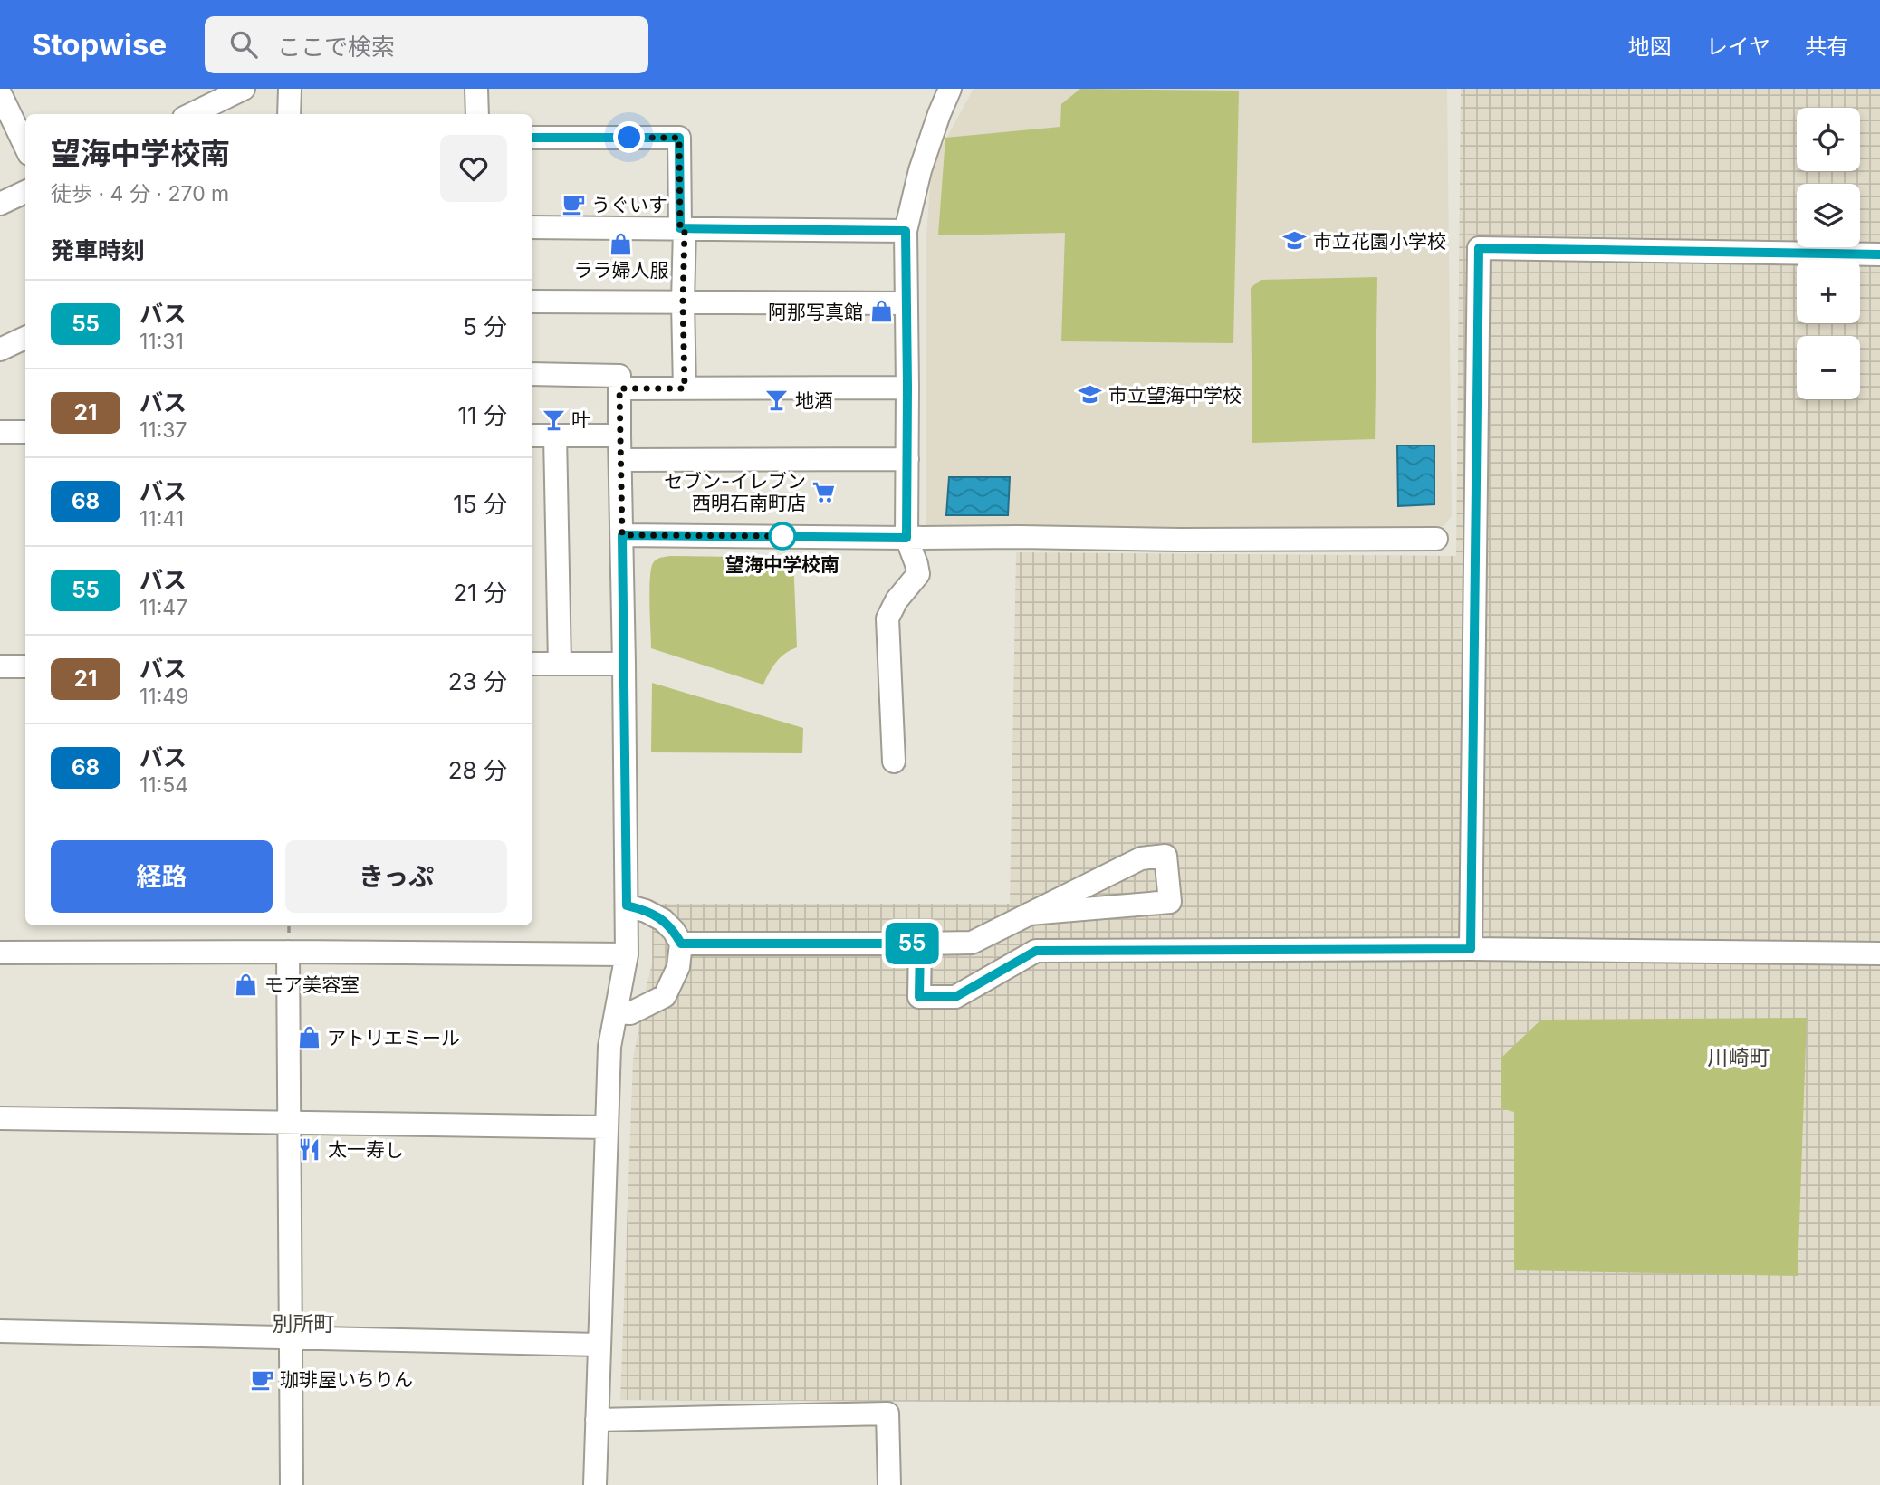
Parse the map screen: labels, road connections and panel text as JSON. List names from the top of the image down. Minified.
{"districts":["川崎町","別所町"],"places":{"cafe":["うぐいす","珈琲屋いちりん"],"school or university":["市立花園小学校","市立望海中学校"],"shop":["ララ婦人服","阿那写真館","モア美容室","アトリエミール"],"bar":["地酒","叶"],"supermarket":["セブン-イレブン 西明石南町店"],"other":["望海中学校南"],"restaurant":["太一寿し"]},"lines":["bus line 55"],"page":{"header":"Stopwise","search":"ここで検索","nav":["地図","レイヤ","共有"],"on_map":"55","map_buttons":["+","−"],"heading":[["望海中学校南","徒歩 · 4 分 · 270 m"],"発車時刻"],"list":[{"mark":"55","name":"バス","note":"11:31","value":"5 分"},{"mark":"21","name":"バス","note":"11:37","value":"11 分"},{"mark":"68","name":"バス","note":"11:41","value":"15 分"},{"mark":"55","name":"バス","note":"11:47","value":"21 分"},{"mark":"21","name":"バス","note":"11:49","value":"23 分"},{"mark":"68","name":"バス","note":"11:54","value":"28 分"}],"buttons":["経路","きっぷ"]}}
